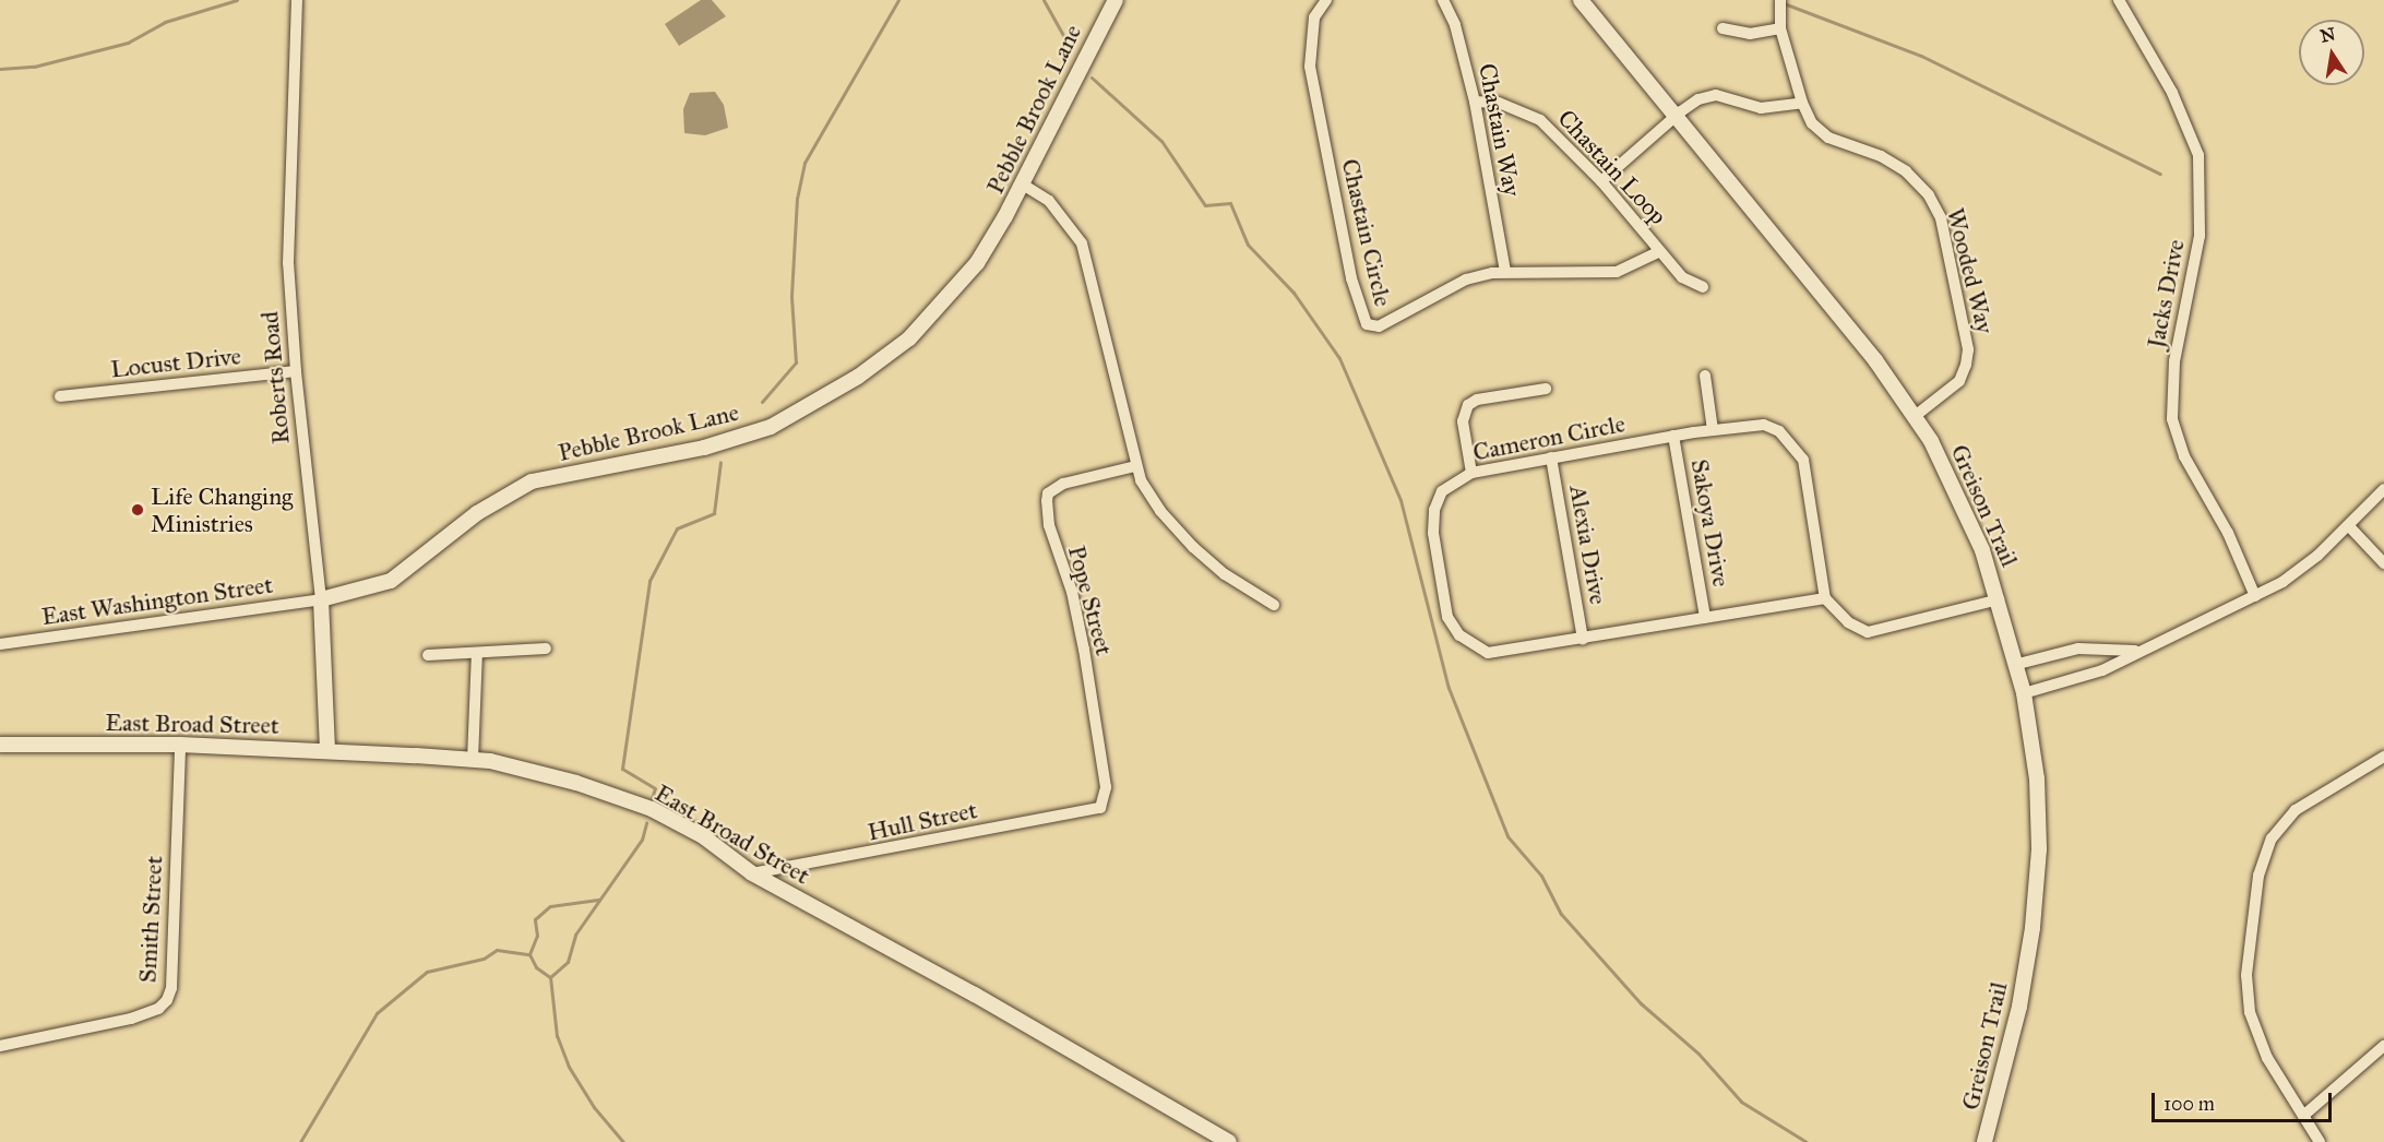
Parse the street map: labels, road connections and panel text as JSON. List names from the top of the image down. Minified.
{"streets":{"street":["Pebble Brook Lane","Chastain Way","Chastain Loop","Chastain Circle","Wooded Way","Jacks Drive","Locust Drive","Roberts Road","Cameron Circle","Greison Trail","Sakoya Drive","Alexia Drive","East Washington Street","Pope Street","East Broad Street","Hull Street","Smith Street"]},"crossings":[["Pebble Brook Lane","Roberts Road"],["Pebble Brook Lane","East Washington Street"],["Chastain Way","Chastain Loop"],["Chastain Way","Chastain Circle"],["Chastain Loop","Chastain Circle"],["Wooded Way","Greison Trail"],["Locust Drive","Roberts Road"],["Roberts Road","East Washington Street"],["Roberts Road","East Broad Street"],["Cameron Circle","Sakoya Drive"],["Cameron Circle","Alexia Drive"],["Pope Street","Hull Street"],["East Broad Street","Hull Street"],["East Broad Street","Smith Street"]],"places":["Life Changing Ministries"],"scale_bar":"100 m","north":"top"}
